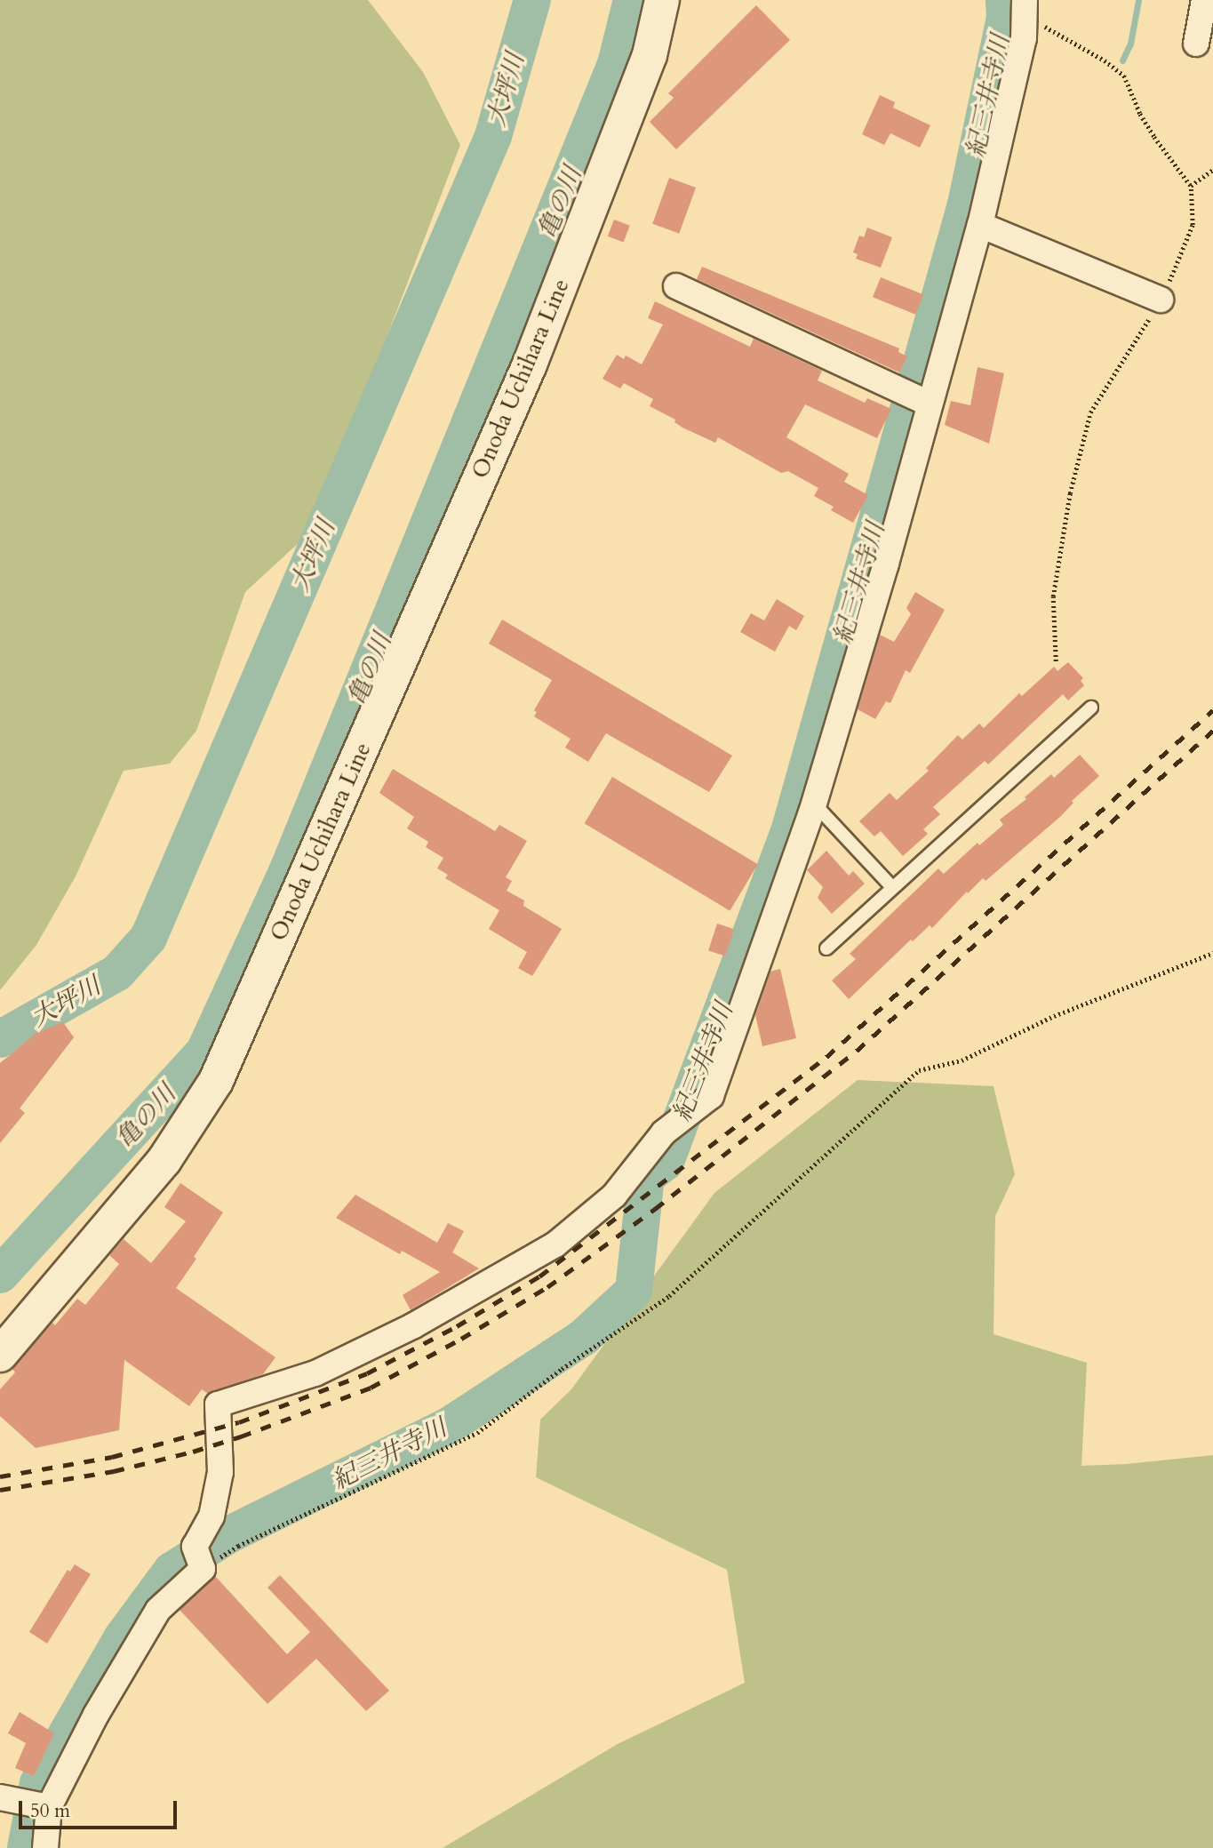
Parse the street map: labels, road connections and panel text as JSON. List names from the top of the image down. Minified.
{"streets":{"main road":["Onoda Uchihara Line"]},"water":["大坪川","紀三井寺川","亀の川"],"scale_bar":"50 m"}
